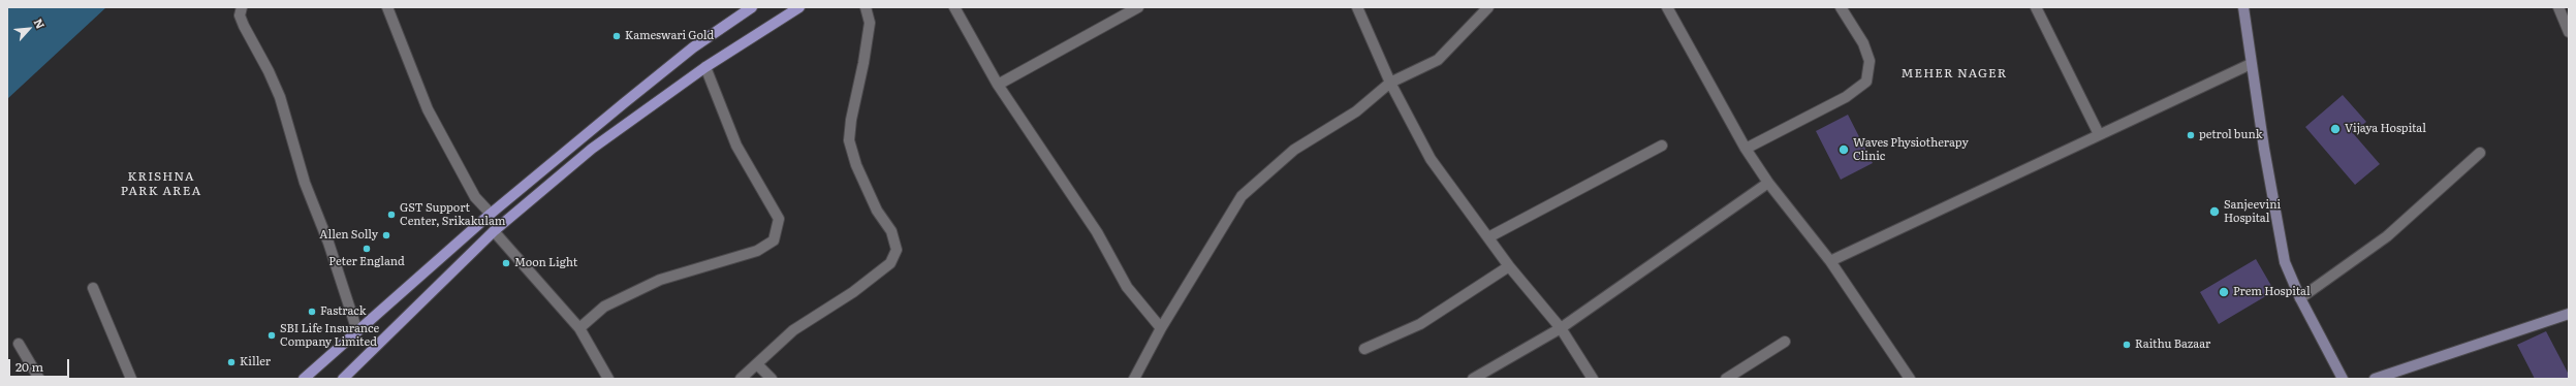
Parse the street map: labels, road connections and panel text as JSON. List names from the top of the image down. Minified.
{"districts":["MEHER NAGER","KRISHNA PARK AREA"],"places":["Kameswari Gold","Vijaya Hospital","petrol bunk","Waves Physiotherapy Clinic","Sanjeevini Hospital","GST Support Center, Srikakulam","Allen Solly","Peter England","Moon Light","Prem Hospital","Fastrack","SBI Life Insurance Company Limited","Raithu Bazaar","Killer"],"scale_bar":"20 m","north":"top right"}
